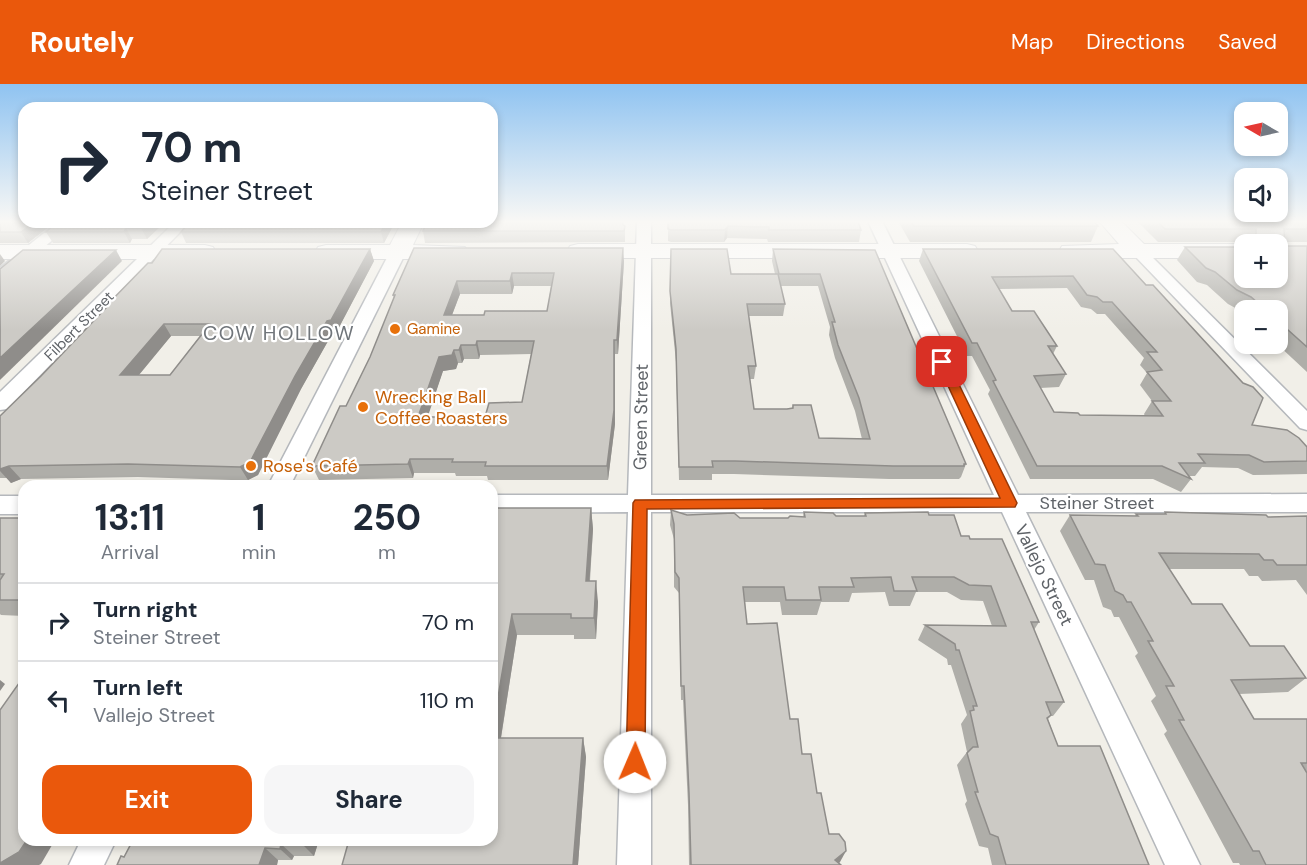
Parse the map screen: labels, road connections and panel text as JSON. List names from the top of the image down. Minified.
{"streets":{"street":["Filbert Street","Green Street","Steiner Street","Vallejo Street"]},"crossings":[["Green Street","Steiner Street"],["Steiner Street","Vallejo Street"]],"districts":["COW HOLLOW"],"places":["Gamine","Wrecking Ball Coffee Roasters","Rose's Café"],"north":"left","page":{"header":"Routely","nav":["Map","Directions","Saved"],"map_buttons":["+","−"],"turn":["70 m","Steiner Street"],"eta":["13:11","Arrival","1","min","250","m"],"list":[{"name":"Turn right","note":"Steiner Street","value":"70 m"},{"name":"Turn left","note":"Vallejo Street","value":"110 m"}],"buttons":["Exit","Share"]}}
